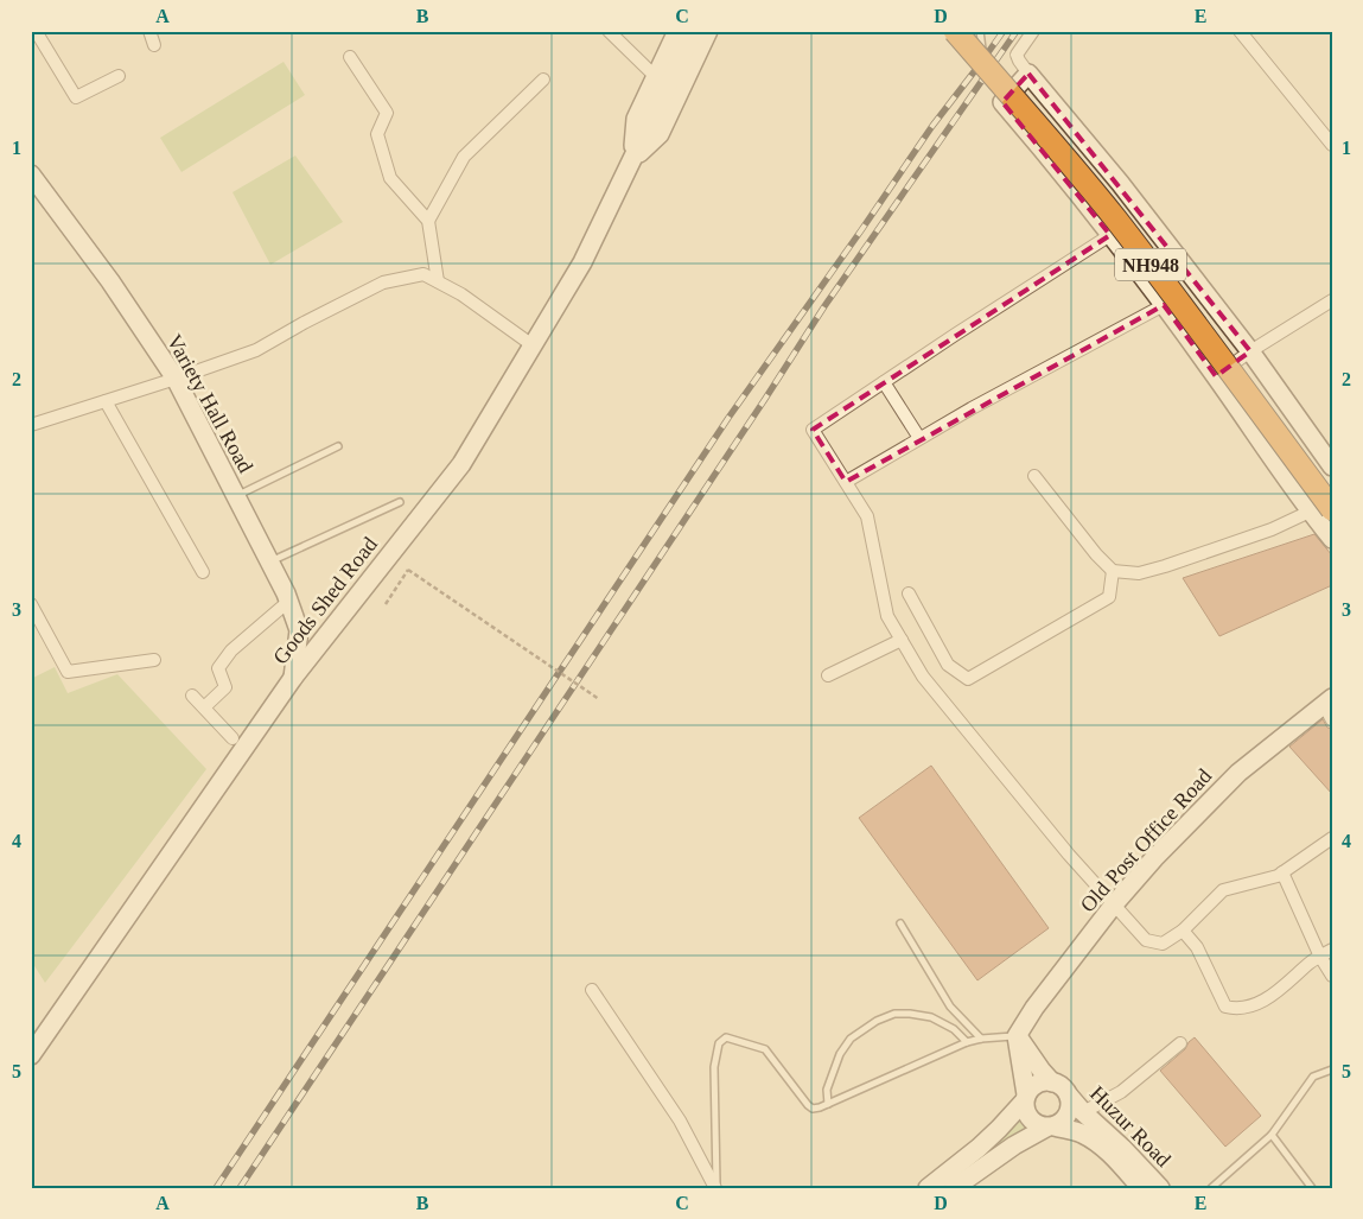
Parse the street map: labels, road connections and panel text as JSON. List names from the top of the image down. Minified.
{"streets":{"highway":["NH948"],"main road":["Variety Hall Road","Goods Shed Road","Old Post Office Road","Huzur Road"]},"crossings":[["Variety Hall Road","Goods Shed Road"]],"grid":{"columns":["A","B","C","D","E"],"rows":["1","2","3","4","5"]}}
